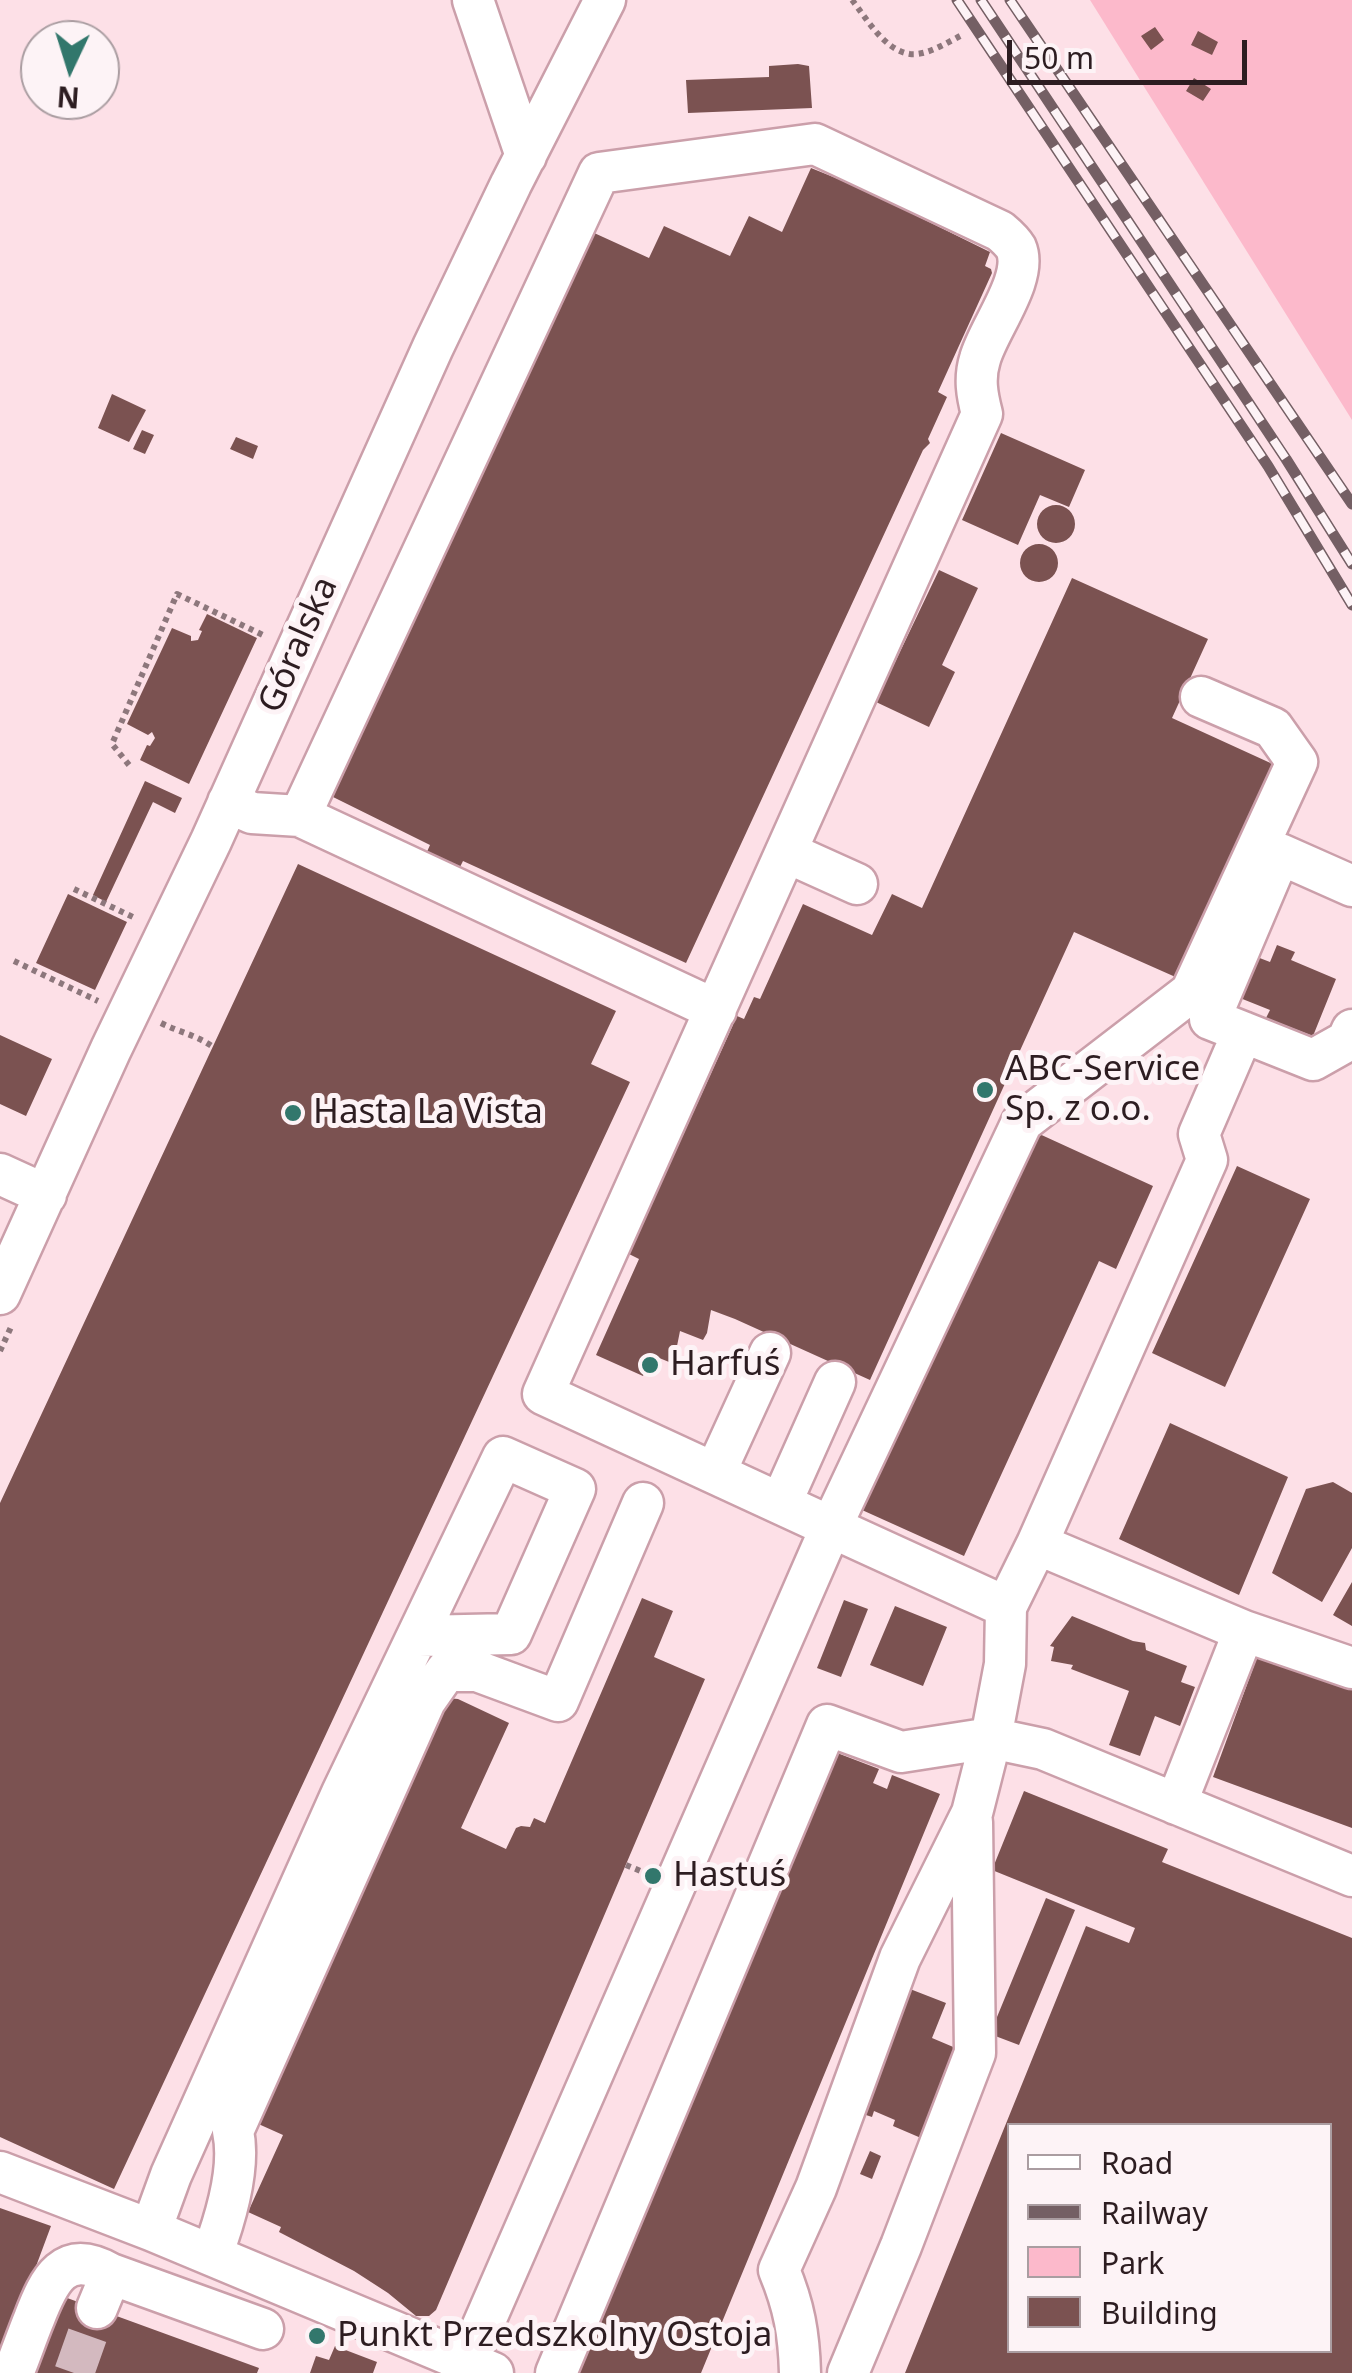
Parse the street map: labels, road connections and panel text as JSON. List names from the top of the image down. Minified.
{"streets":{"street":["Góralska"]},"places":["ABC-Service Sp. z o.o.","Hasta La Vista","Harfuś","Hastuś","Punkt Przedszkolny Ostoja"],"legend":["Road","Railway","Park","Building"],"scale_bar":"50 m","north":"bottom"}
